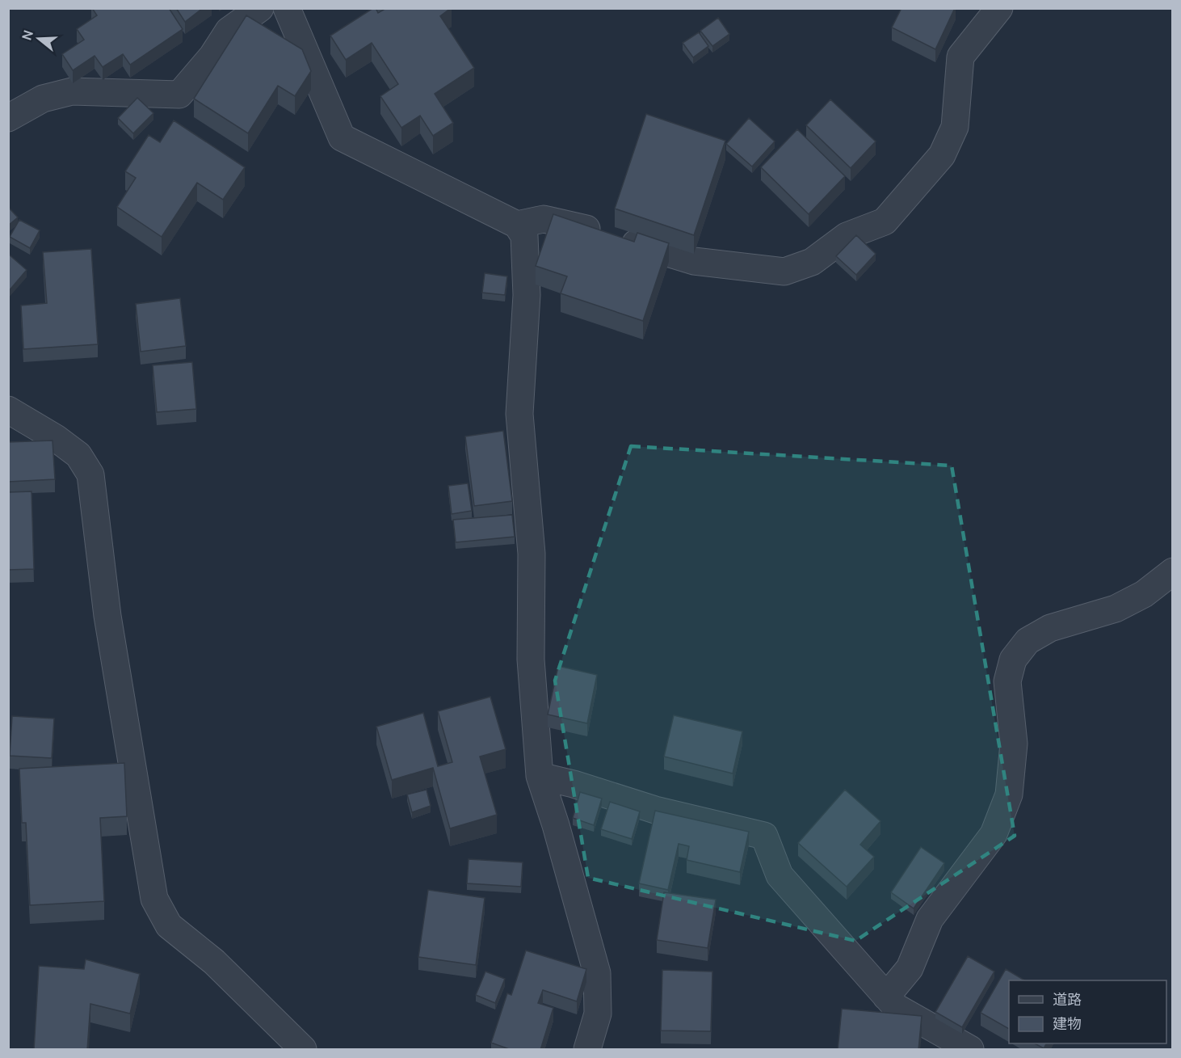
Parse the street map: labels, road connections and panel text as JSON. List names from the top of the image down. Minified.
{"legend":["道路","建物"],"north":"left"}
